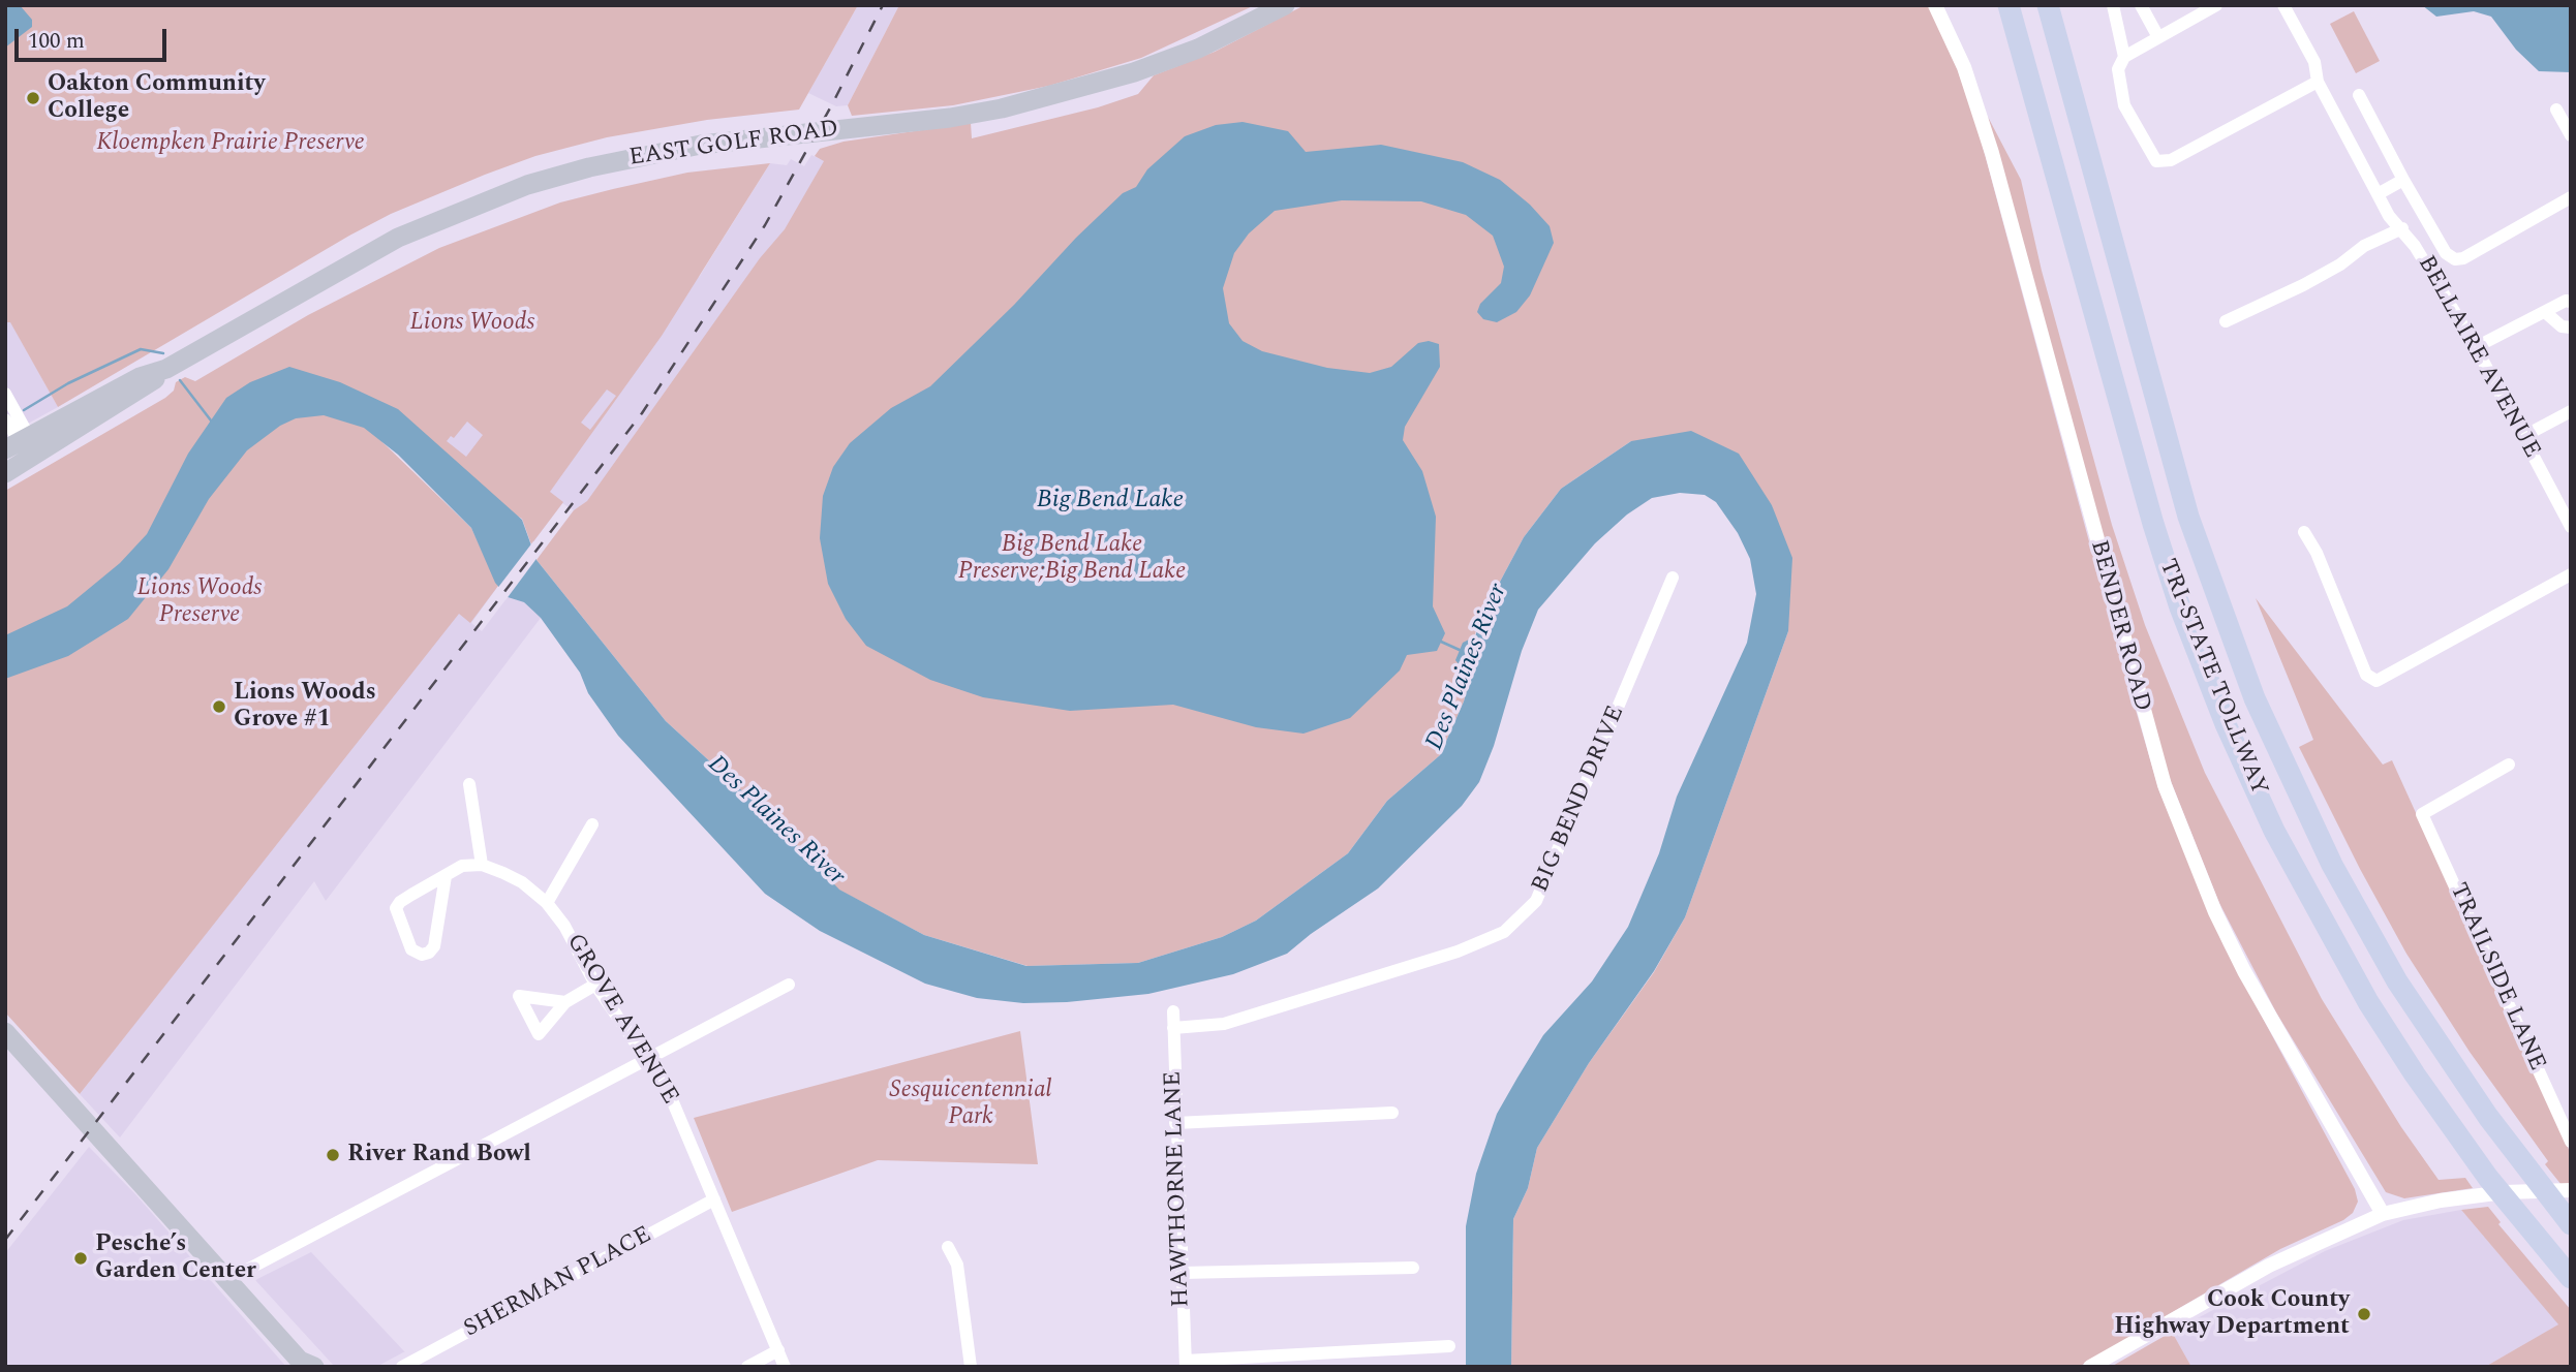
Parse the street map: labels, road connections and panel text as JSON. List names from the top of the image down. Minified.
{"streets":{"highway":["TRI-STATE TOLLWAY"],"main road":["EAST GOLF ROAD"],"street":["BELLAIRE AVENUE","BENDER ROAD","BIG BEND DRIVE","TRAILSIDE LANE","GROVE AVENUE","HAWTHORNE LANE","SHERMAN PLACE"]},"crossings":[["BIG BEND DRIVE","HAWTHORNE LANE"],["GROVE AVENUE","SHERMAN PLACE"]],"water":["Big Bend Lake","Des Plaines River"],"parks":["Kloempken Prairie Preserve","Lions Woods","Big Bend Lake Preserve;Big Bend Lake","Lions Woods Preserve","Sesquicentennial Park"],"places":["Oakton Community College","Lions Woods Grove #1","River Rand Bowl","Pesche’s Garden Center","Cook County Highway Department"],"scale_bar":"100 m"}
